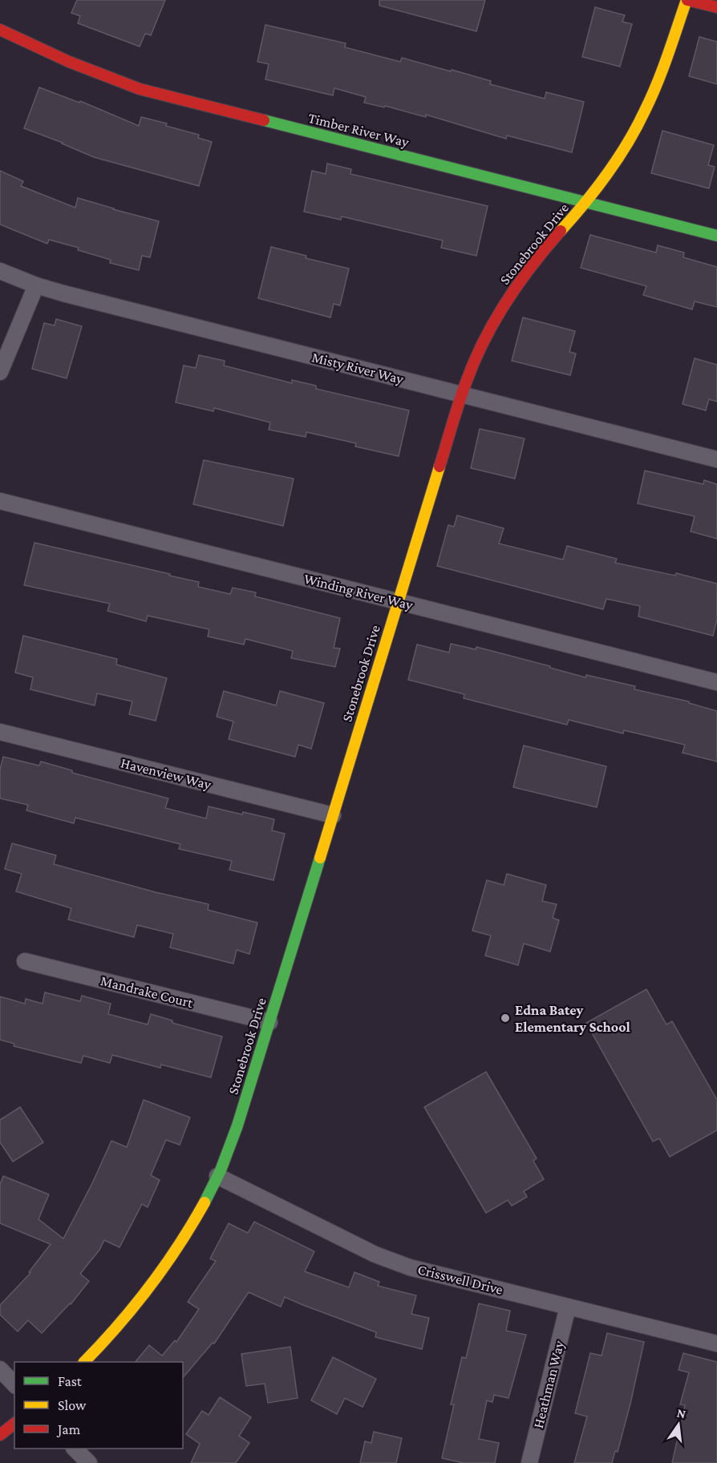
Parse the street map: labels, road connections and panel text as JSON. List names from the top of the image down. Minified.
{"streets":{"street":["Timber River Way","Stonebrook Drive","Misty River Way","Winding River Way","Havenview Way","Mandrake Court","Crisswell Drive","Heathman Way"]},"crossings":[["Timber River Way","Stonebrook Drive"],["Stonebrook Drive","Misty River Way"],["Stonebrook Drive","Winding River Way"],["Stonebrook Drive","Havenview Way"],["Stonebrook Drive","Mandrake Court"],["Stonebrook Drive","Crisswell Drive"],["Crisswell Drive","Heathman Way"]],"places":["Edna Batey Elementary School"],"legend":["Fast","Slow","Jam"],"north":"top"}
